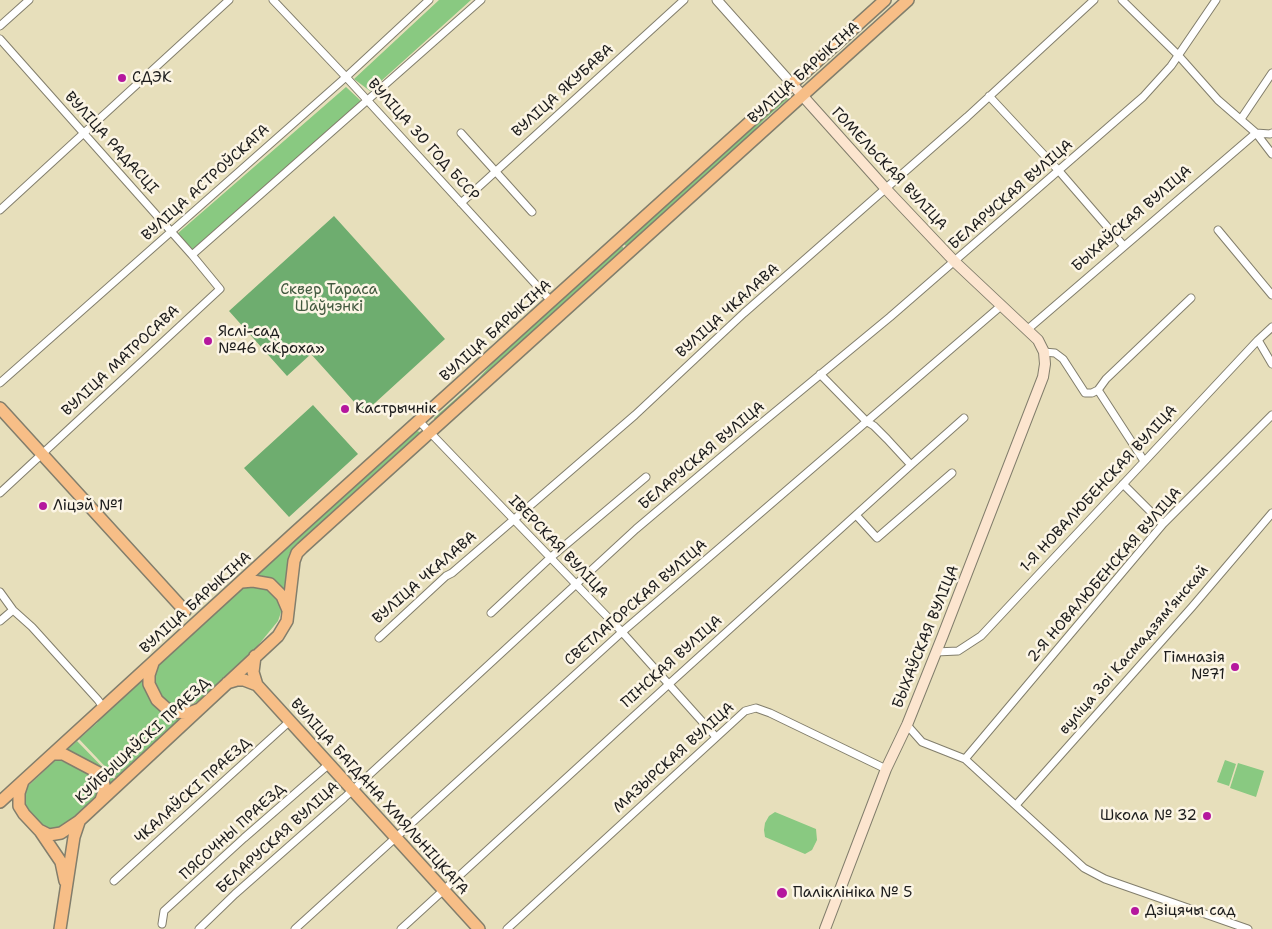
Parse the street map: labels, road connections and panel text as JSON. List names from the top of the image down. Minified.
{"streets":{"main road":["ВУЛІЦА БАРЫКІНА","ГОМЕЛЬСКАЯ ВУЛІЦА","БЫХАЎСКАЯ ВУЛІЦА","КУЙБЫШАЎСКІ ПРАЕЗД","ВУЛІЦА БАГДАНА ХМЯЛЬНІЦКАГА"],"street":["ВУЛІЦА ЯКУБАВА","ВУЛІЦА 30 ГОД БССР","ВУЛІЦА РАДАСЦІ","ВУЛІЦА АСТРОЎСКАГА","БЕЛАРУСКАЯ ВУЛІЦА","ВУЛІЦА ЧКАЛАВА","ВУЛІЦА МАТРОСАВА","1-Я НОВАЛЮБЕНСКАЯ ВУЛІЦА","ІВЕРСКАЯ ВУЛІЦА","2-Я НОВАЛЮБЕНСКАЯ ВУЛІЦА","СВЕТЛАГОРСКАЯ ВУЛІЦА","вуліца Зоі Касмадзямʼянскай","ПІНСКАЯ ВУЛІЦА","МАЗЫРСКАЯ ВУЛІЦА","ЧКАЛАЎСКІ ПРАЕЗД","ПЯСОЧНЫ ПРАЕЗД"]},"crossings":[["ВУЛІЦА БАРЫКІНА","ВУЛІЦА 30 ГОД БССР"],["ВУЛІЦА БАРЫКІНА","ГОМЕЛЬСКАЯ ВУЛІЦА"],["ВУЛІЦА БАРЫКІНА","ІВЕРСКАЯ ВУЛІЦА"],["ВУЛІЦА БАРЫКІНА","КУЙБЫШАЎСКІ ПРАЕЗД"],["ВУЛІЦА ЯКУБАВА","ВУЛІЦА 30 ГОД БССР"],["ВУЛІЦА 30 ГОД БССР","ВУЛІЦА АСТРОЎСКАГА"],["ВУЛІЦА РАДАСЦІ","ВУЛІЦА АСТРОЎСКАГА"],["ВУЛІЦА РАДАСЦІ","ВУЛІЦА МАТРОСАВА"],["ГОМЕЛЬСКАЯ ВУЛІЦА","БЕЛАРУСКАЯ ВУЛІЦА"],["ГОМЕЛЬСКАЯ ВУЛІЦА","БЫХАЎСКАЯ ВУЛІЦА"],["ГОМЕЛЬСКАЯ ВУЛІЦА","ВУЛІЦА ЧКАЛАВА"],["ГОМЕЛЬСКАЯ ВУЛІЦА","СВЕТЛАГОРСКАЯ ВУЛІЦА"],["БЕЛАРУСКАЯ ВУЛІЦА","ІВЕРСКАЯ ВУЛІЦА"],["БЕЛАРУСКАЯ ВУЛІЦА","ВУЛІЦА БАГДАНА ХМЯЛЬНІЦКАГА"],["БЫХАЎСКАЯ ВУЛІЦА","1-Я НОВАЛЮБЕНСКАЯ ВУЛІЦА"],["БЫХАЎСКАЯ ВУЛІЦА","МАЗЫРСКАЯ ВУЛІЦА"],["ВУЛІЦА ЧКАЛАВА","ІВЕРСКАЯ ВУЛІЦА"],["ІВЕРСКАЯ ВУЛІЦА","СВЕТЛАГОРСКАЯ ВУЛІЦА"],["ІВЕРСКАЯ ВУЛІЦА","ПІНСКАЯ ВУЛІЦА"],["ІВЕРСКАЯ ВУЛІЦА","МАЗЫРСКАЯ ВУЛІЦА"],["СВЕТЛАГОРСКАЯ ВУЛІЦА","ВУЛІЦА БАГДАНА ХМЯЛЬНІЦКАГА"],["ПІНСКАЯ ВУЛІЦА","ВУЛІЦА БАГДАНА ХМЯЛЬНІЦКАГА"],["ЧКАЛАЎСКІ ПРАЕЗД","ВУЛІЦА БАГДАНА ХМЯЛЬНІЦКАГА"],["ВУЛІЦА БАГДАНА ХМЯЛЬНІЦКАГА","ПЯСОЧНЫ ПРАЕЗД"]],"parks":["Сквер Тараса Шаўчэнкі"],"places":["СДЭК","Яслі-сад №46 «Кроха»","Кастрычнік","Ліцэй №1","Гімназія №71","Школа № 32","Паліклініка № 5","Дзіцячы сад"]}
